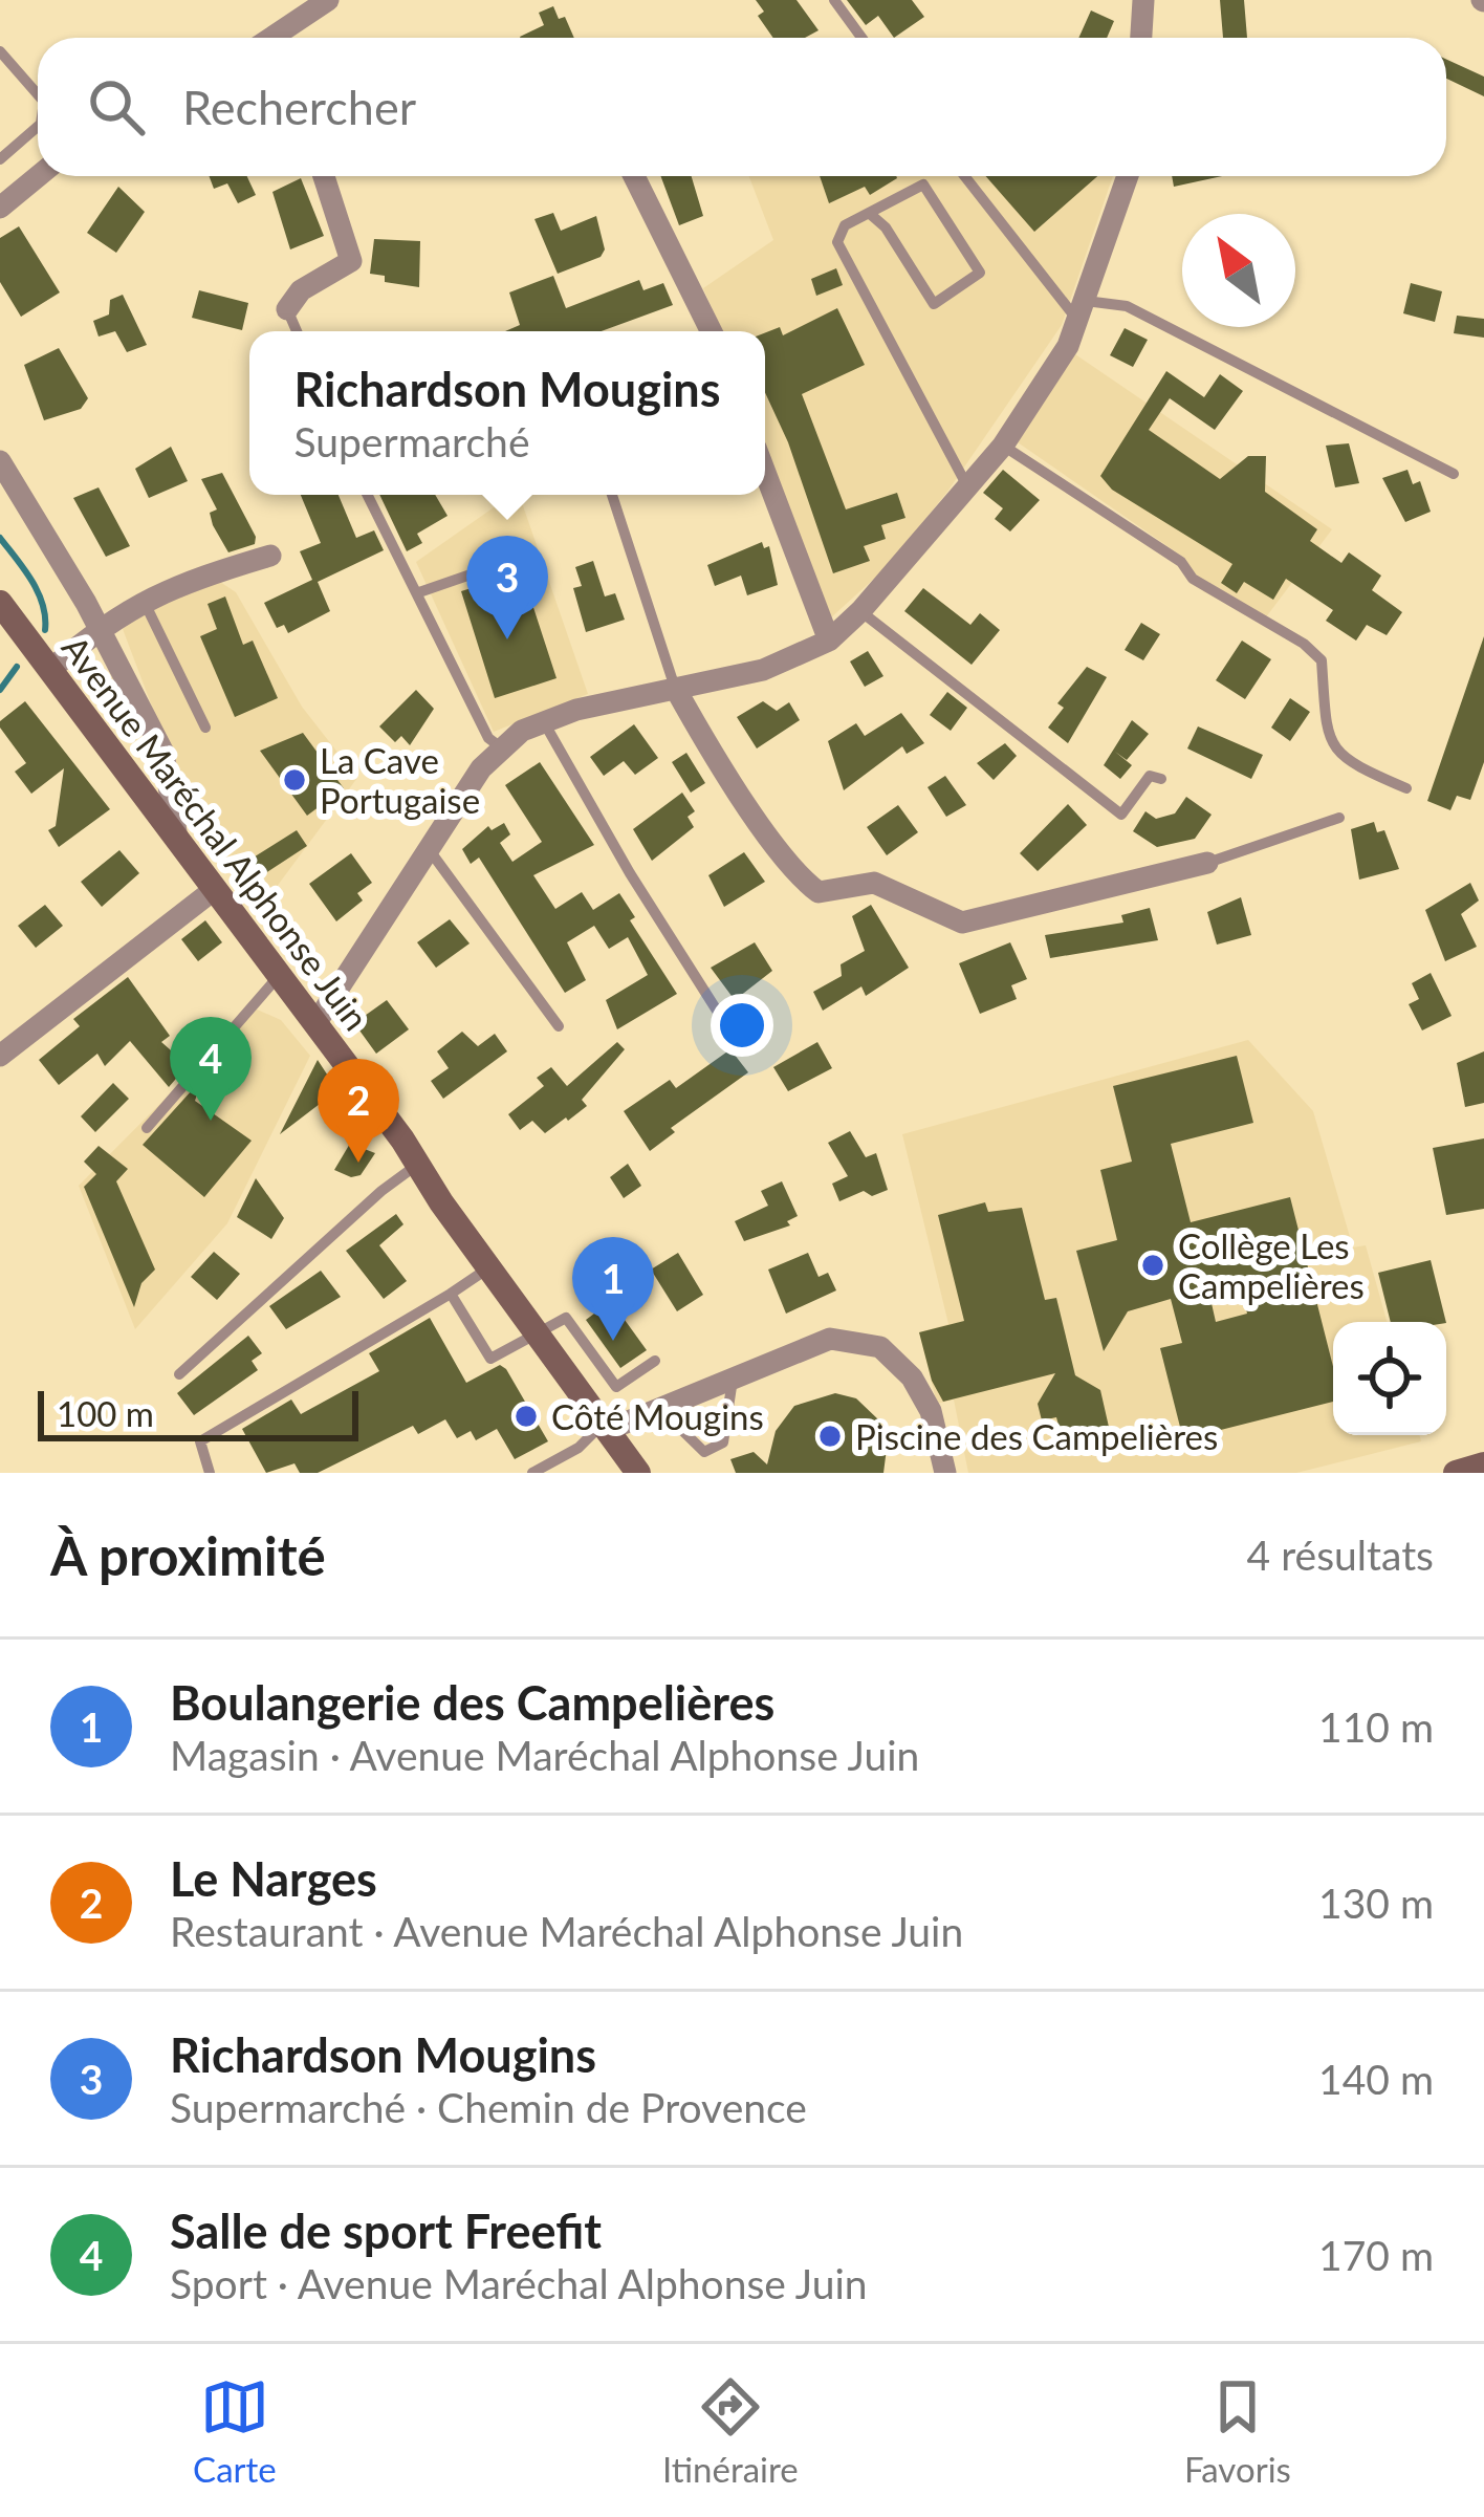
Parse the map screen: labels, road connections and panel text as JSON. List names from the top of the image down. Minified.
{"streets":{"main road":["Avenue Maréchal Alphonse Juin"]},"places":["La Cave Portugaise","Collège Les Campelières","Côté Mougins","Piscine des Campelières"],"scale_bar":"100 m","north":"top left","page":{"search":"Rechercher","popup":["Richardson Mougins","Supermarché"],"pins":["3","4","2","1"],"scale":"100 m","heading":["À proximité","4 résultats"],"list":[{"mark":"1","name":"Boulangerie des Campelières","note":"Magasin · Avenue Maréchal Alphonse Juin","value":"110 m"},{"mark":"2","name":"Le Narges","note":"Restaurant · Avenue Maréchal Alphonse Juin","value":"130 m"},{"mark":"3","name":"Richardson Mougins","note":"Supermarché · Chemin de Provence","value":"140 m"},{"mark":"4","name":"Salle de sport Freefit","note":"Sport · Avenue Maréchal Alphonse Juin","value":"170 m"}],"nav":["Carte","Itinéraire","Favoris"]}}
